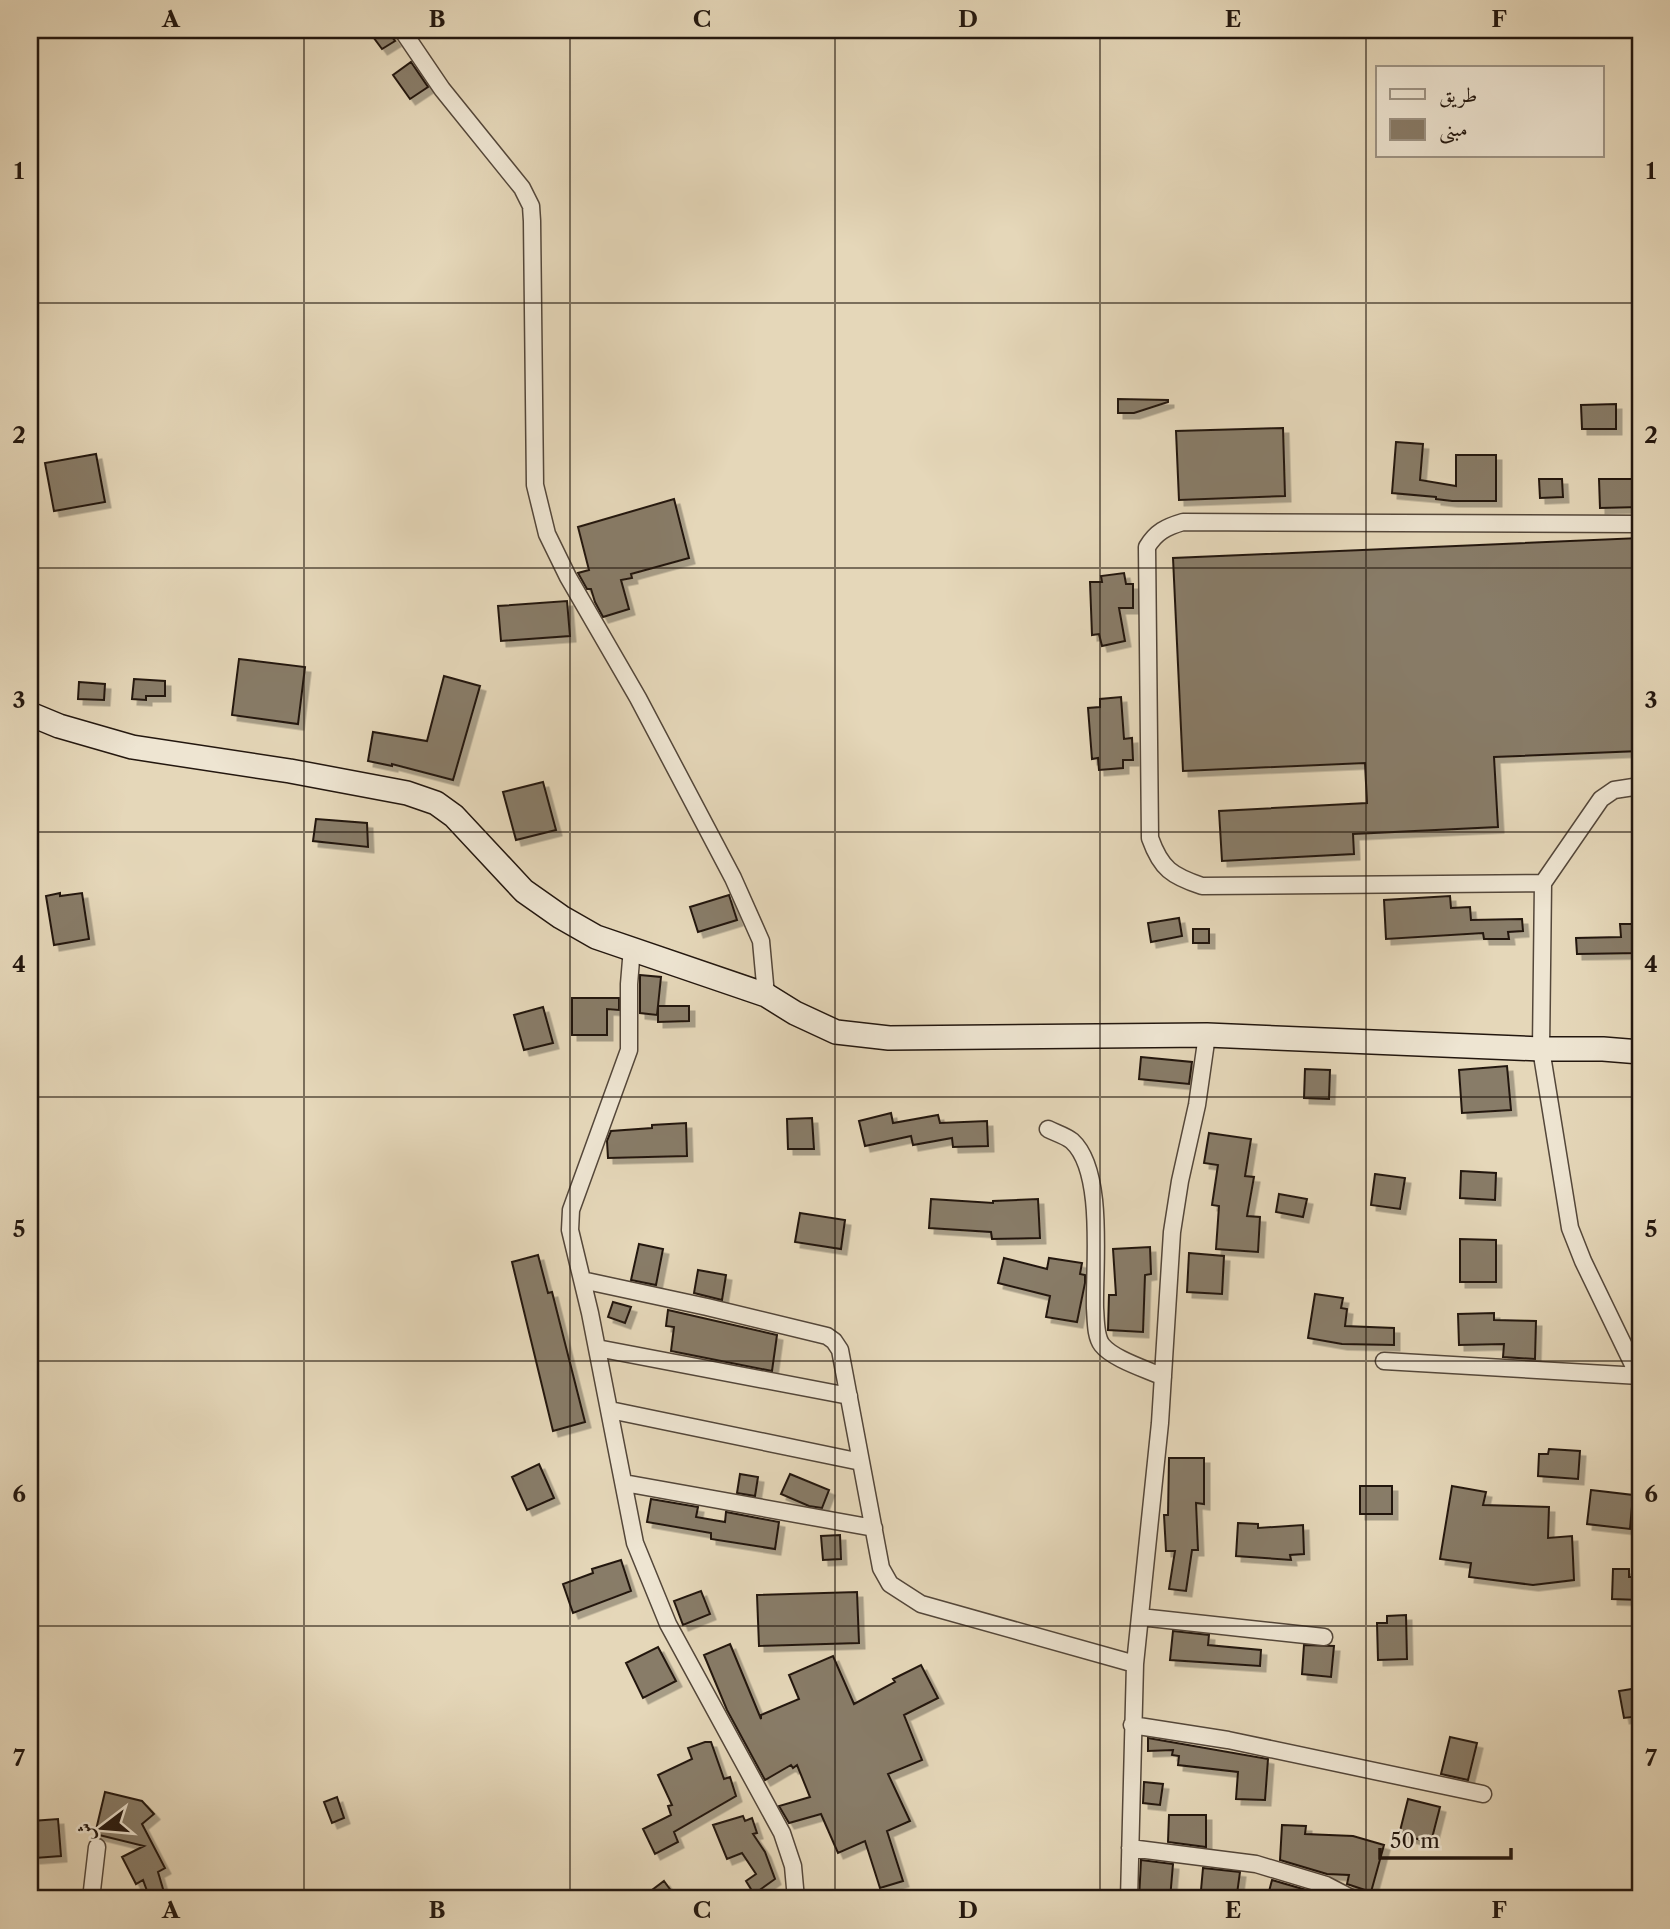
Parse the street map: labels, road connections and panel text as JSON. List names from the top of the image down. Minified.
{"legend":["طريق","مبنى"],"scale_bar":"50 m","north":"left","grid":{"columns":["A","B","C","D","E","F"],"rows":["1","2","3","4","5","6","7"]}}
